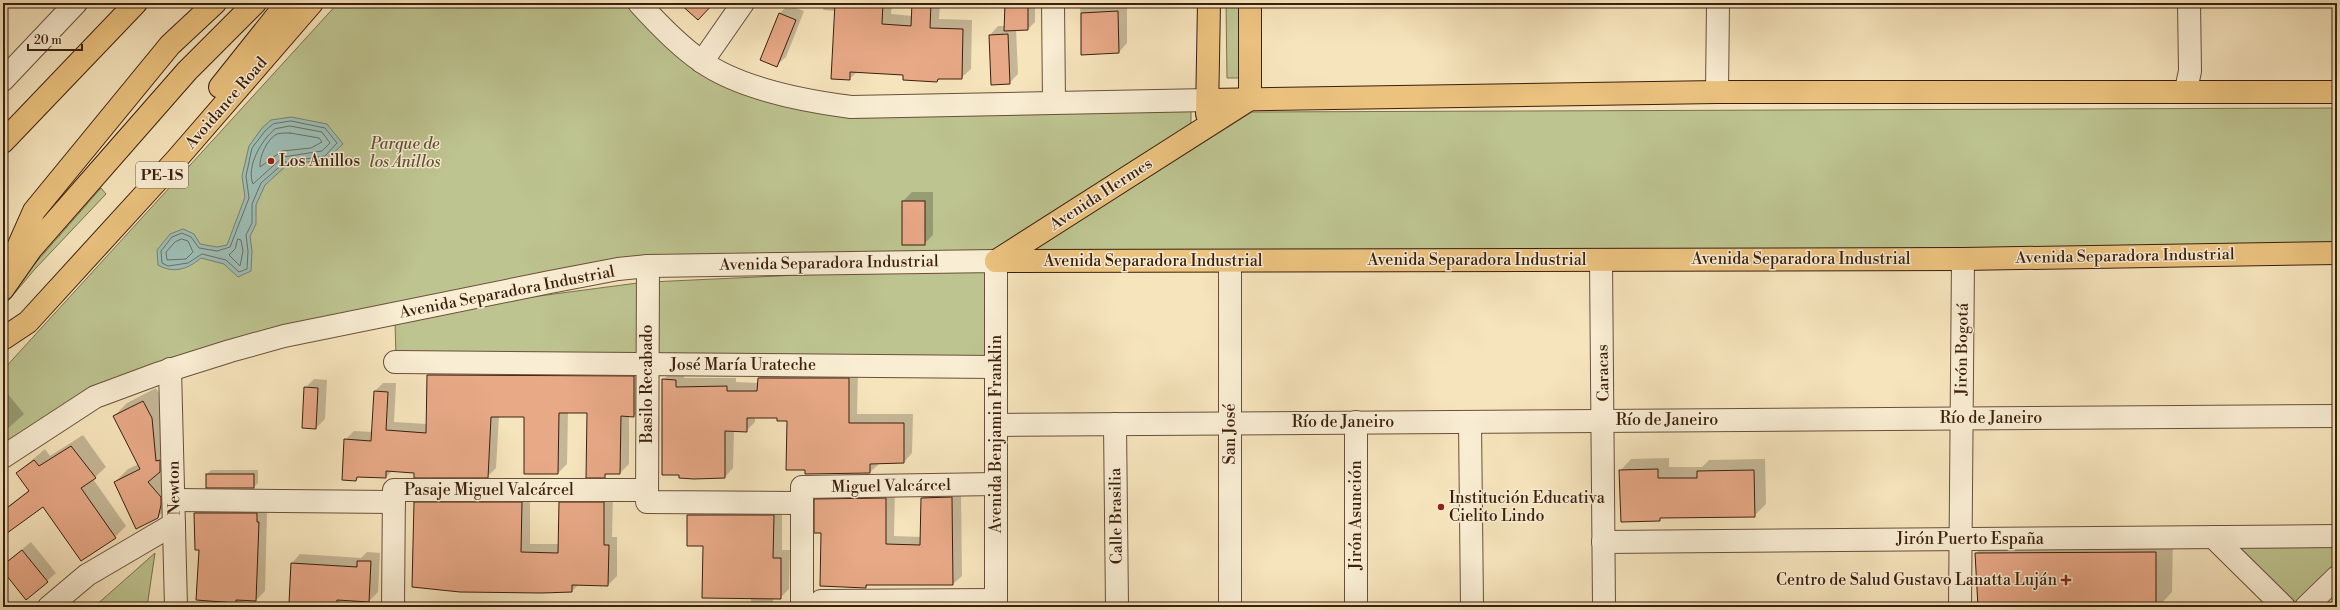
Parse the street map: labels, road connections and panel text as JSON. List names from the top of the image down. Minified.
{"streets":{"main road":["Avoidance Road","PE-1S","Avenida Hermes","Avenida Separadora Industrial"],"street":["Jirón Bogotá","José María Urateche","Caracas","Basilo Recabado","Río de Janeiro","Avenida Benjamin Franklin","San José","Miguel Valcárcel","Newton","Pasaje Miguel Valcárcel","Jirón Asunción","Calle Brasilia","Jirón Puerto España"]},"crossings":[["Avenida Hermes","Avenida Separadora Industrial"],["Avenida Hermes","Avenida Benjamin Franklin"],["Avenida Separadora Industrial","Jirón Bogotá"],["Avenida Separadora Industrial","Caracas"],["Avenida Separadora Industrial","Basilo Recabado"],["Avenida Separadora Industrial","Avenida Benjamin Franklin"],["Avenida Separadora Industrial","San José"],["Avenida Separadora Industrial","Newton"],["Jirón Bogotá","Río de Janeiro"],["Jirón Bogotá","Jirón Puerto España"],["José María Urateche","Basilo Recabado"],["José María Urateche","Avenida Benjamin Franklin"],["Caracas","Río de Janeiro"],["Caracas","Jirón Puerto España"],["Basilo Recabado","Pasaje Miguel Valcárcel"],["Río de Janeiro","Avenida Benjamin Franklin"],["Río de Janeiro","San José"],["Río de Janeiro","Jirón Asunción"],["Río de Janeiro","Calle Brasilia"],["Avenida Benjamin Franklin","Miguel Valcárcel"],["Newton","Pasaje Miguel Valcárcel"]],"parks":["Parque de los Anillos"],"places":{"other":["Los Anillos","Institución Educativa Cielito Lindo"],"health":["Centro de Salud Gustavo Lanatta Luján"]},"scale_bar":"20 m"}
